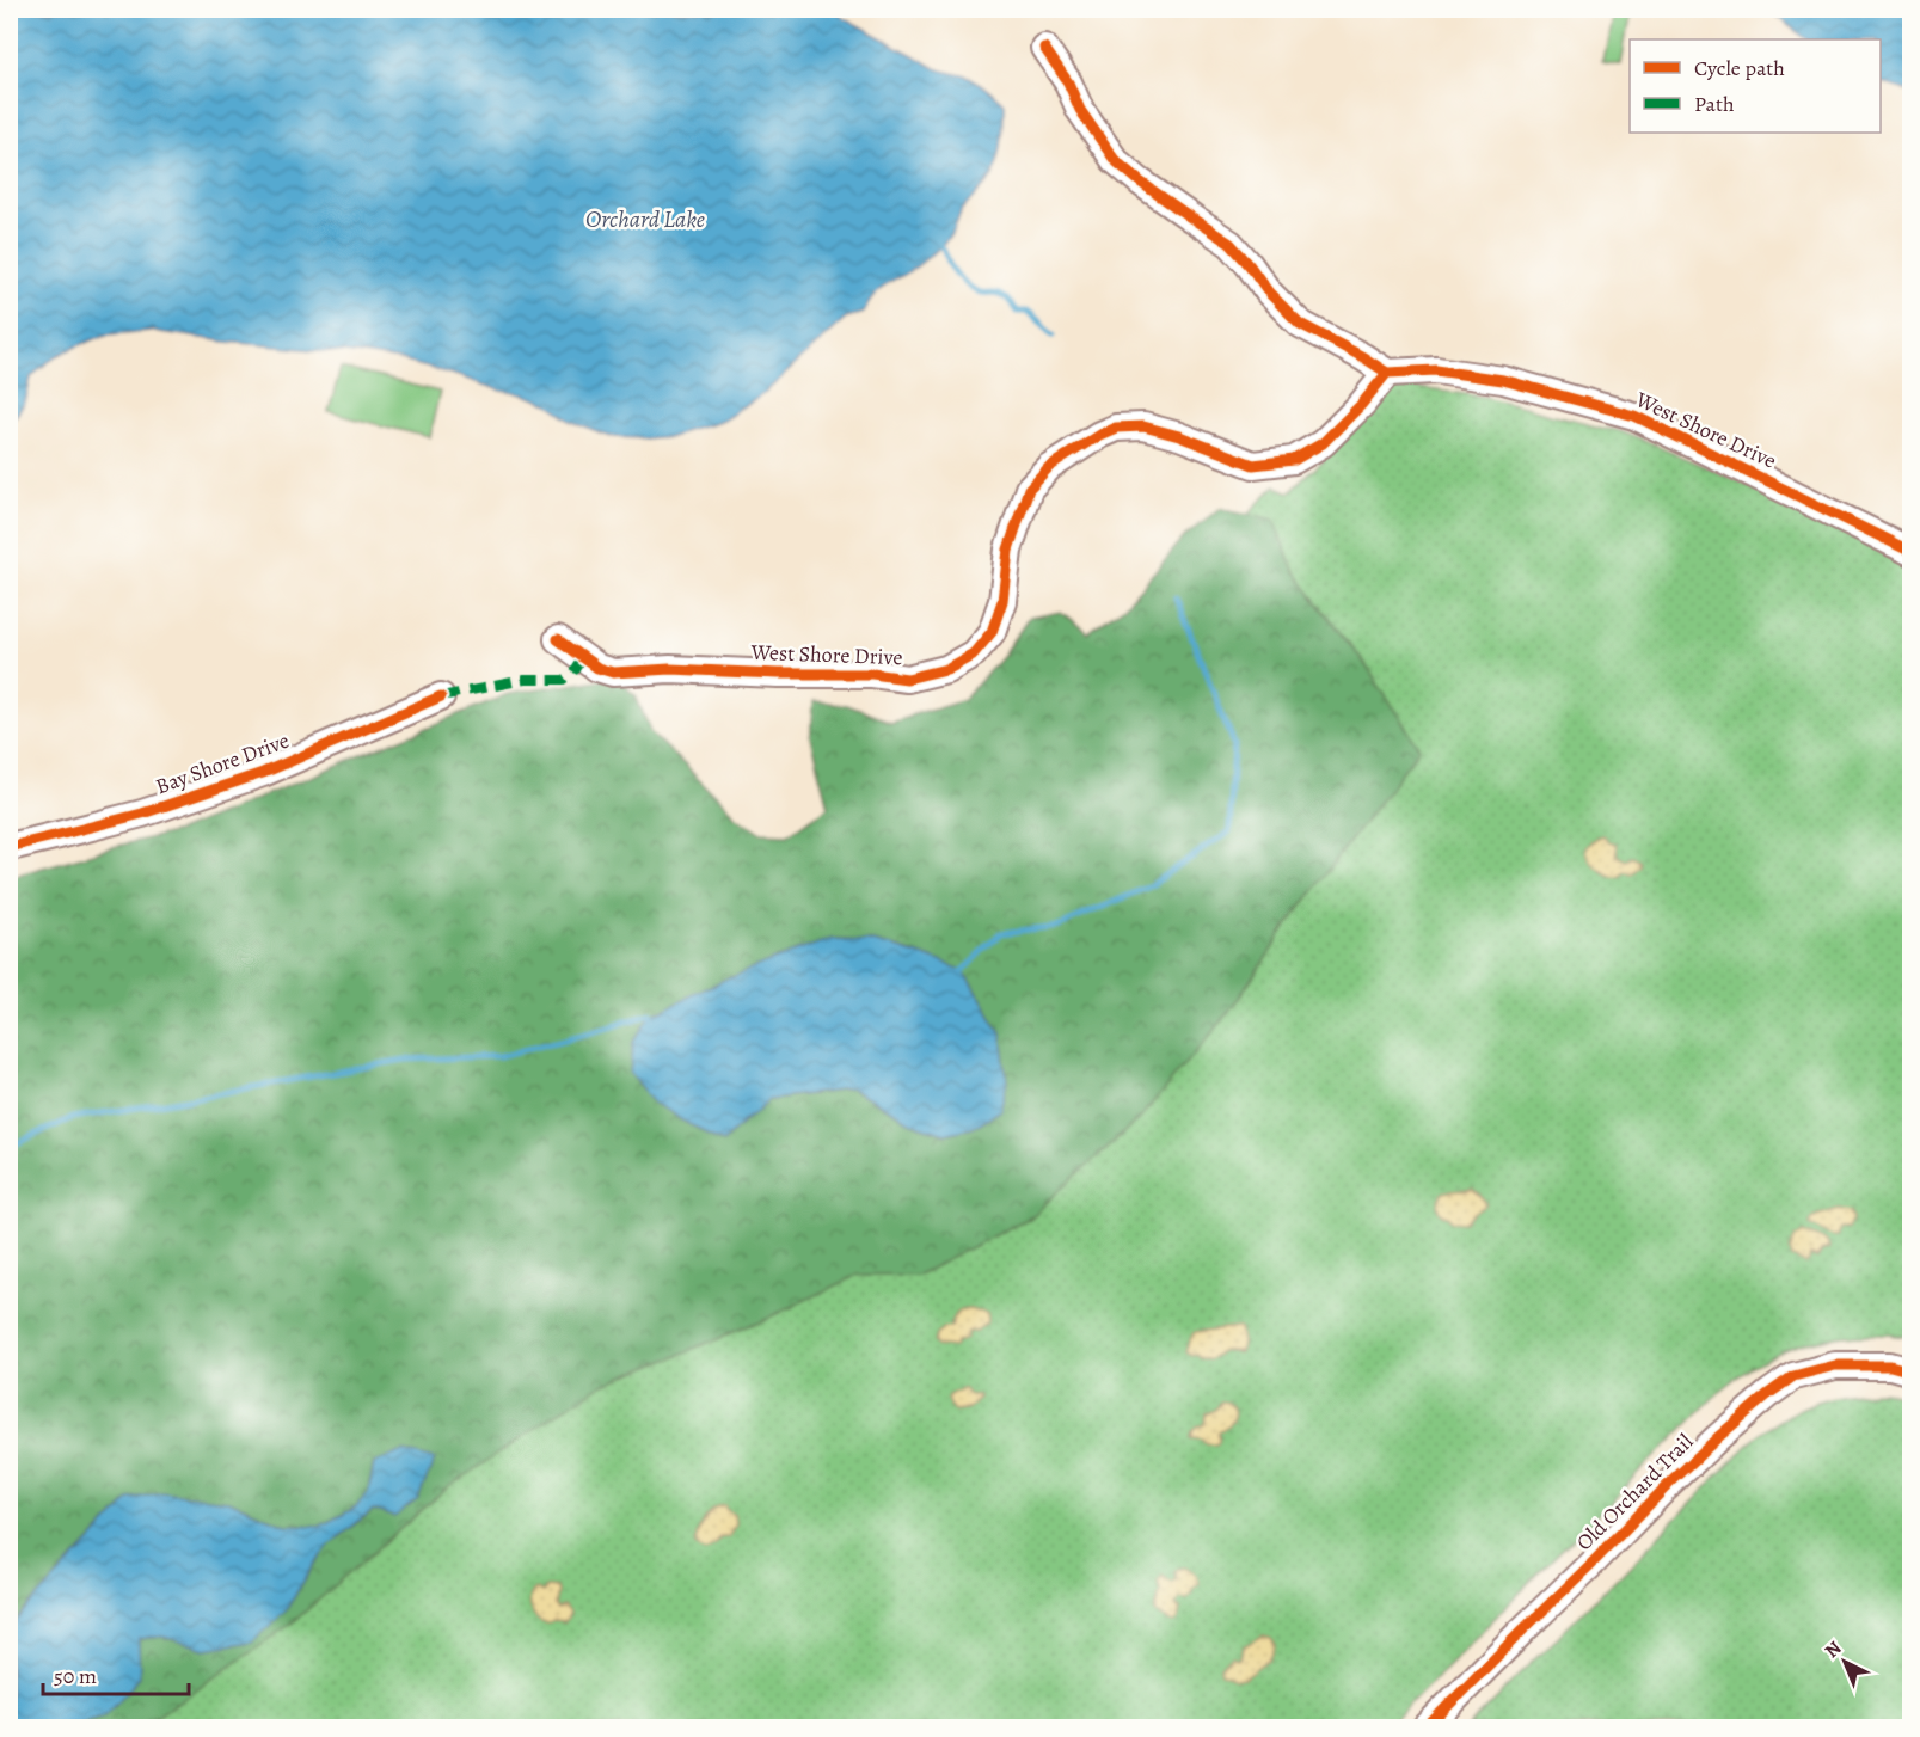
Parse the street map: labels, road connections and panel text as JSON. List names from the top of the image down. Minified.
{"streets":{"street":["West Shore Drive","Bay Shore Drive","Old Orchard Trail"]},"water":["Orchard Lake"],"legend":["Cycle path","Path"],"scale_bar":"50 m","north":"top left"}
